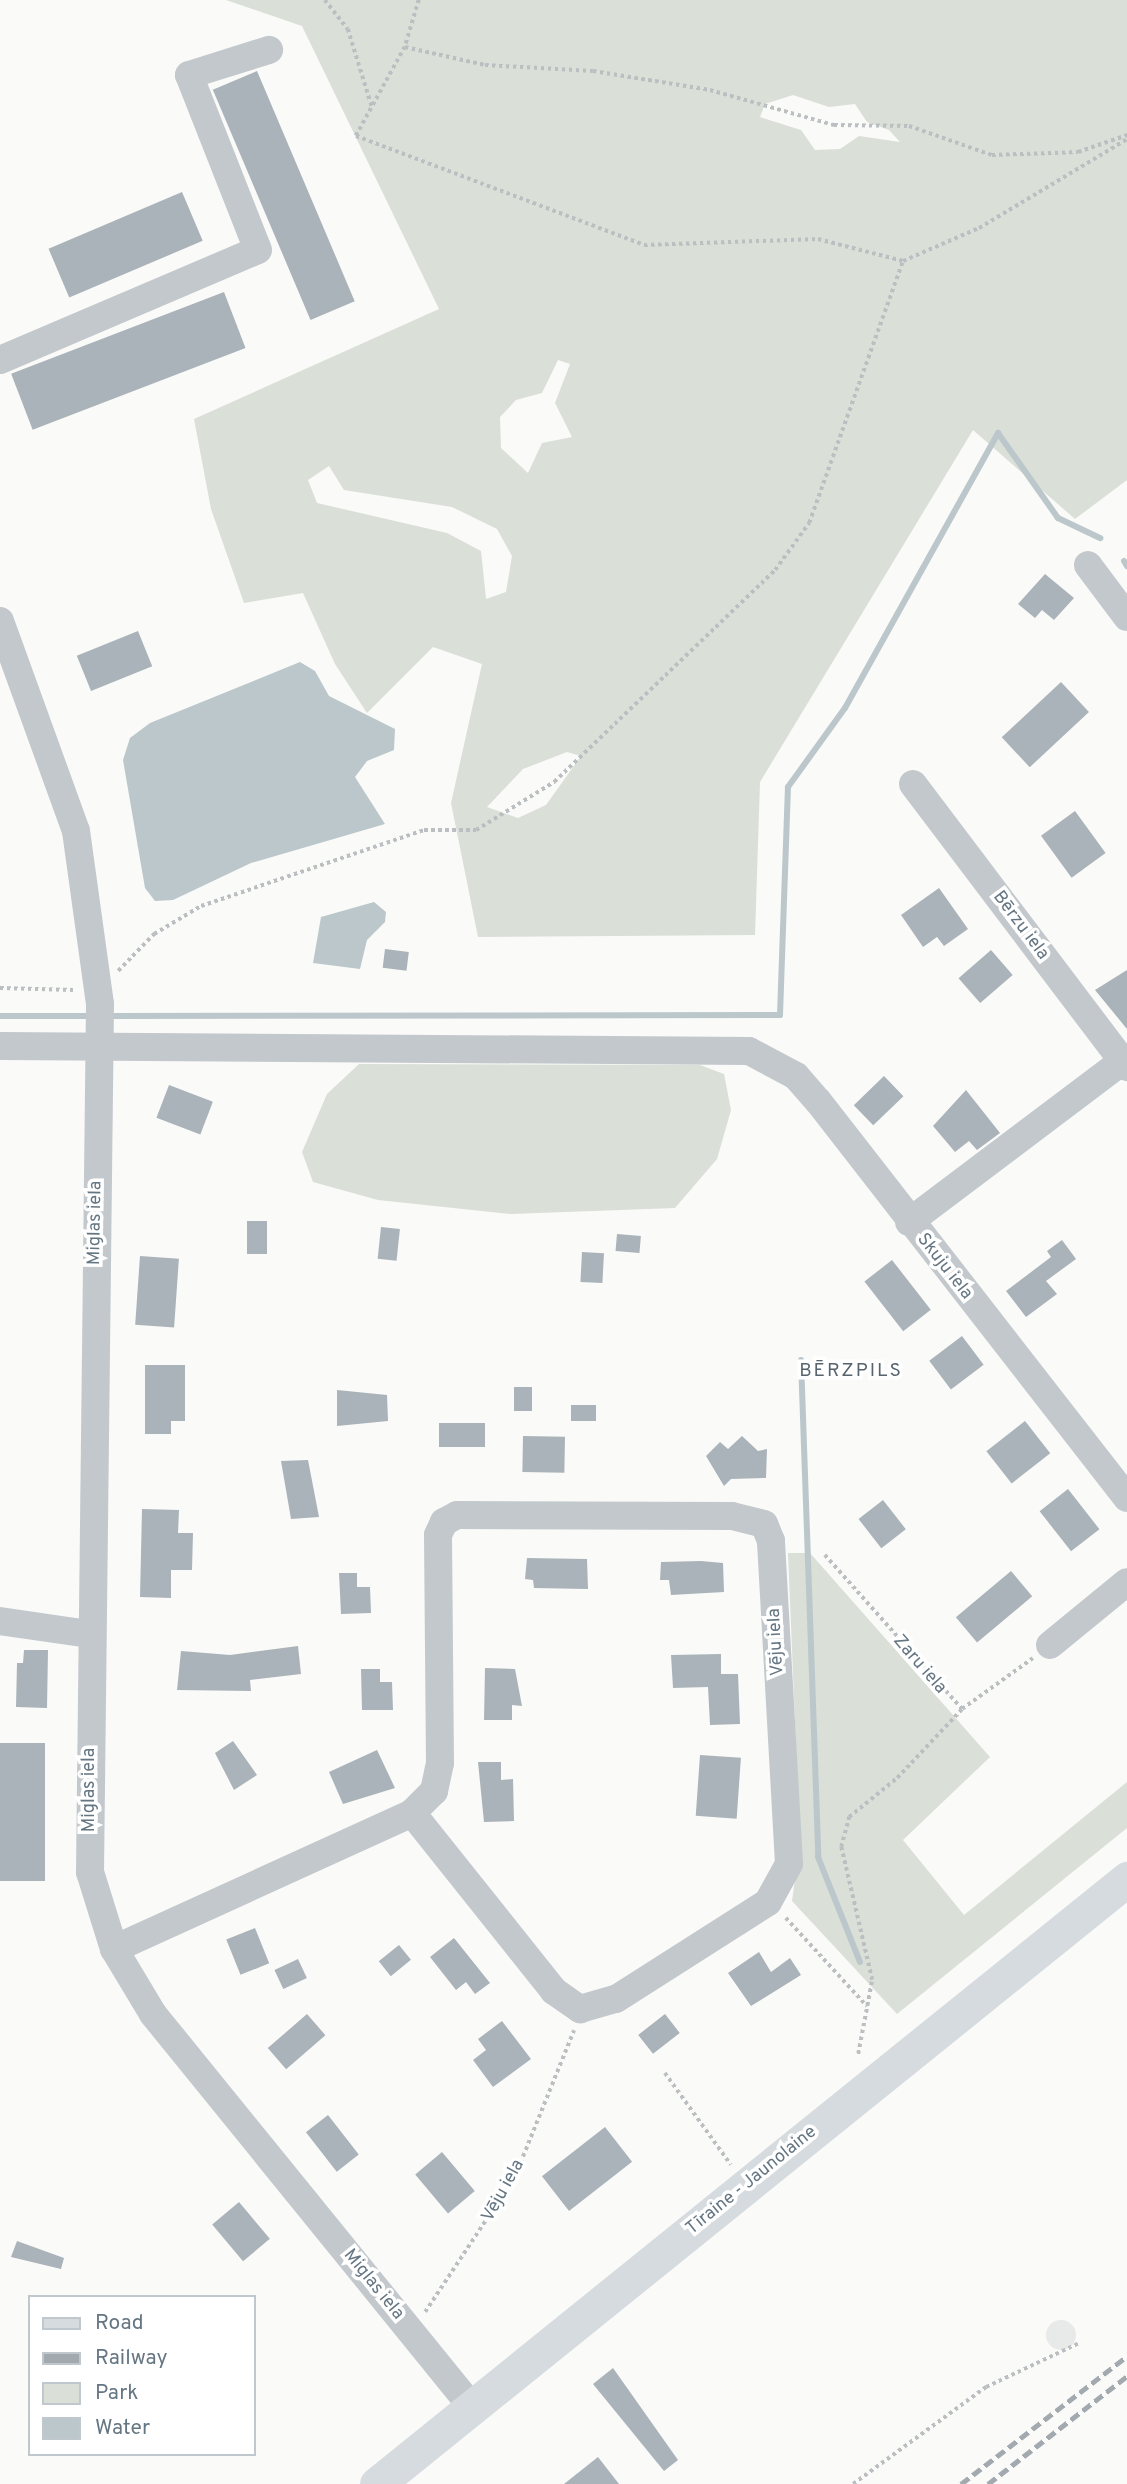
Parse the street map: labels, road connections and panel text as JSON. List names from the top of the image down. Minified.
{"streets":{"main road":["Tīraine - Jaunolaine"],"street":["Bērzu iela","Miglas iela","Skuju iela","Vēju iela"],"path":["Zaru iela"]},"crossings":[["Miglas iela","Skuju iela"],["Miglas iela","Vēju iela"],["Miglas iela","Tīraine - Jaunolaine"]],"districts":["BĒRZPILS"],"legend":["Road","Railway","Park","Water"]}
